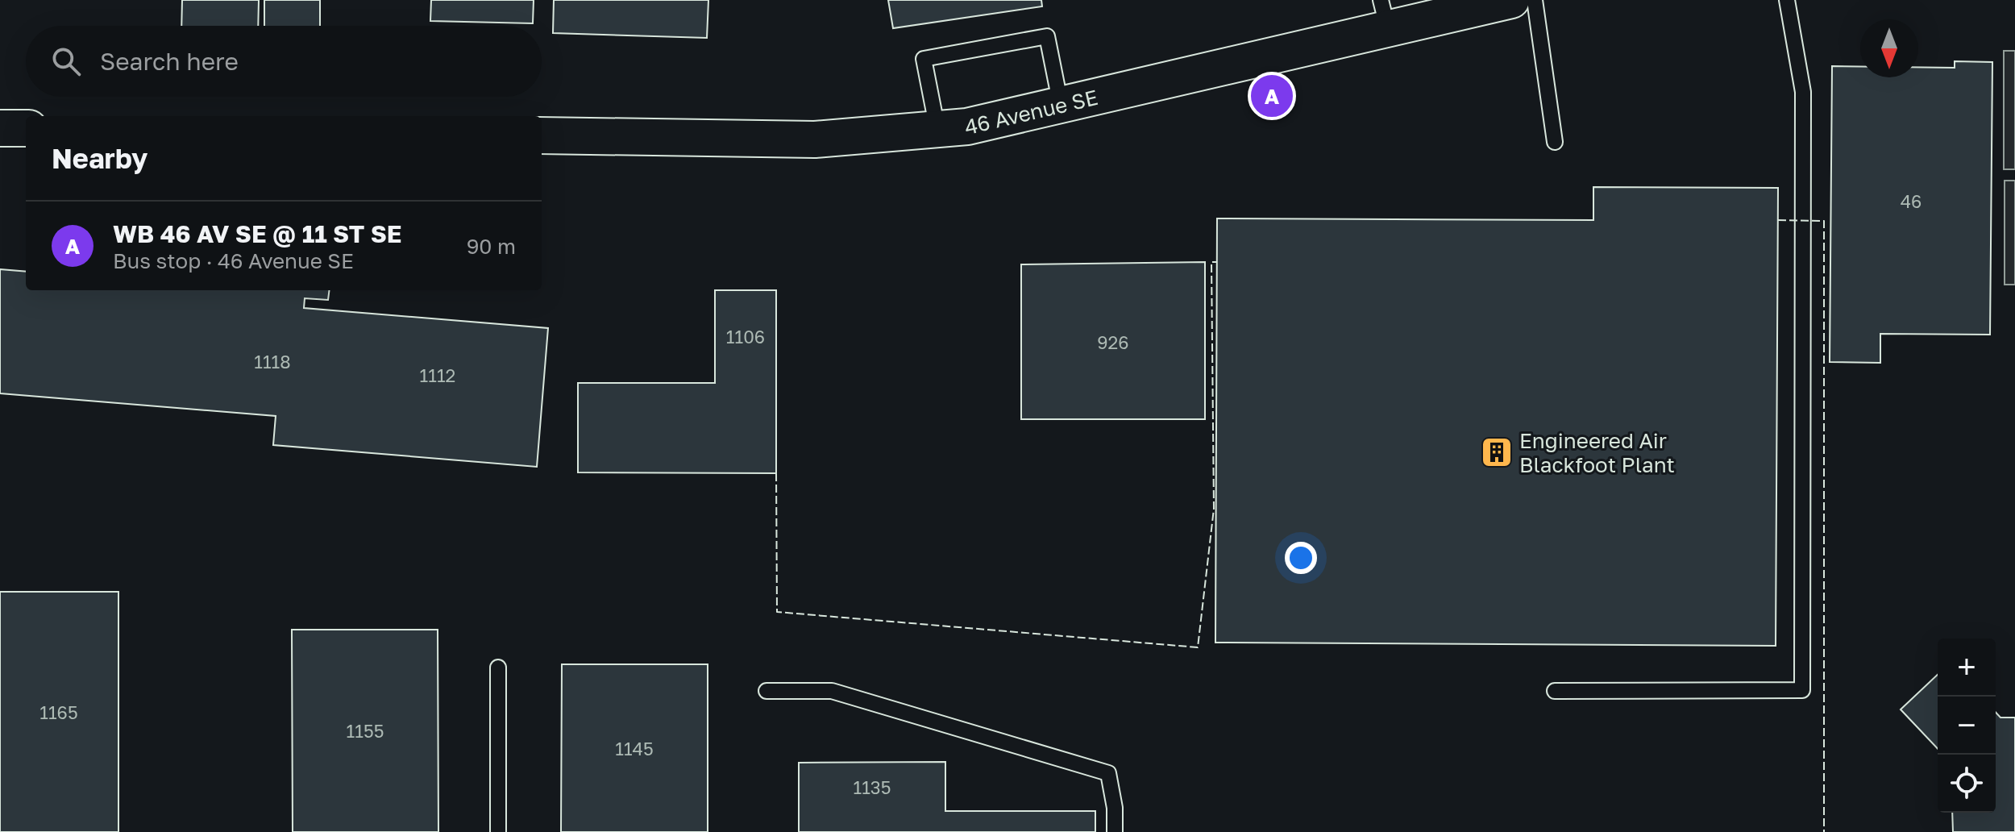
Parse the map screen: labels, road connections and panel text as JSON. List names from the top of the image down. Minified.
{"streets":{"street":["46 Avenue SE"]},"places":{"building":["Engineered Air Blackfoot Plant"]},"house_numbers":["46","1106","926","1118","1112","1165","1155","1145","1135"],"north":"bottom","page":{"search":"Search here","pins":"A","heading":"Nearby","list":[{"mark":"A","name":"WB 46 AV SE @ 11 ST SE","note":"Bus stop · 46 Avenue SE","value":"90 m"}],"map_buttons":["+","−"]}}
